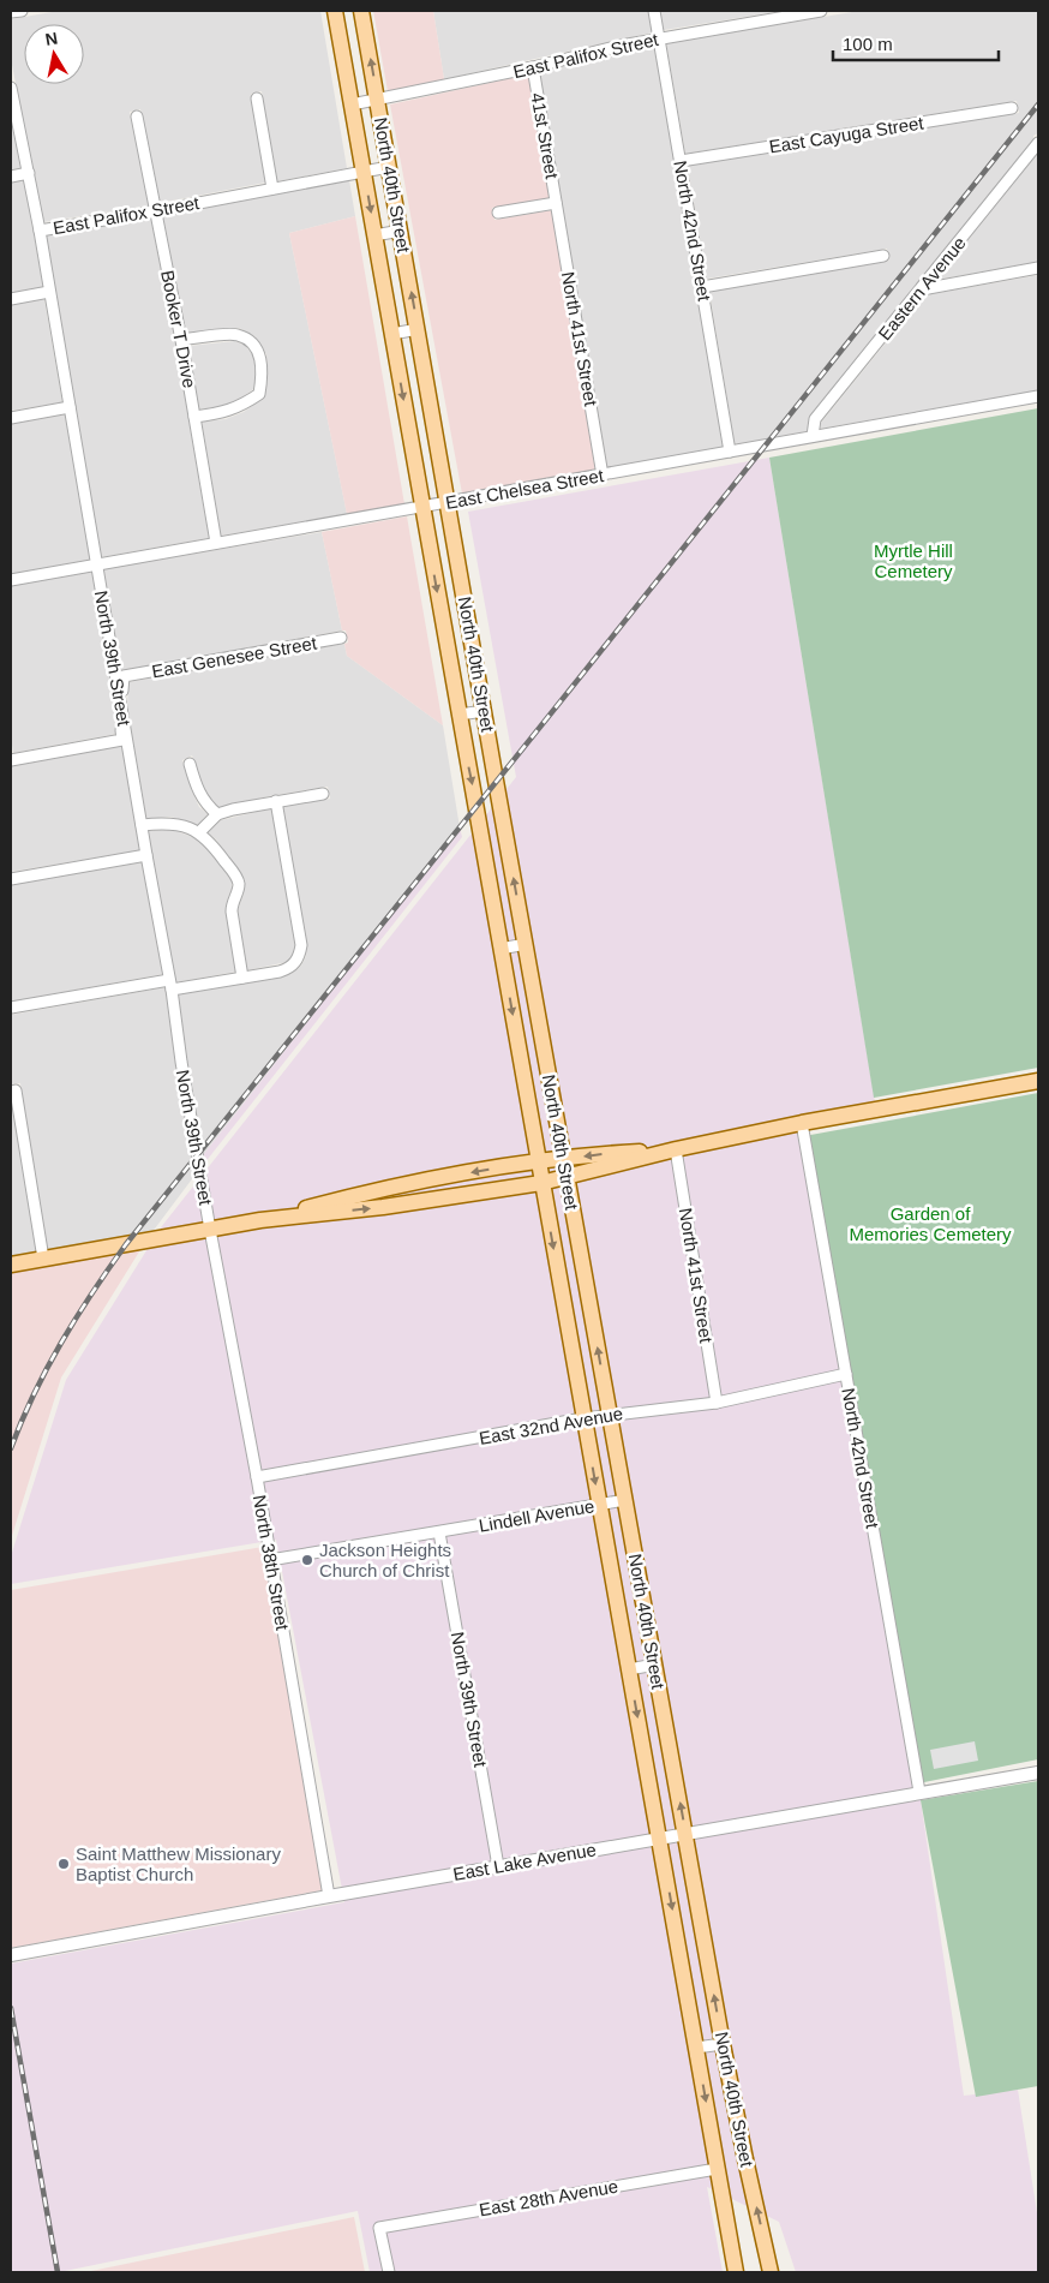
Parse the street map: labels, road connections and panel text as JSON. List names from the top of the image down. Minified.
{"streets":{"main road":["North 40th Street"],"street":["East Palifox Street","East Cayuga Street","41st Street","North 42nd Street","Eastern Avenue","Booker T Drive","North 41st Street","East Chelsea Street","East Genesee Street","North 39th Street","East 32nd Avenue","Lindell Avenue","North 38th Street","East Lake Avenue","East 28th Avenue"]},"crossings":[["East Palifox Street","41st Street"],["East Palifox Street","North 40th Street"],["East Palifox Street","North 42nd Street"],["East Palifox Street","Booker T Drive"],["East Palifox Street","North 39th Street"],["East Cayuga Street","North 42nd Street"],["41st Street","North 41st Street"],["North 40th Street","East Chelsea Street"],["North 40th Street","East 32nd Avenue"],["North 40th Street","Lindell Avenue"],["North 40th Street","East Lake Avenue"],["North 40th Street","East 28th Avenue"],["North 42nd Street","East Chelsea Street"],["North 42nd Street","East 32nd Avenue"],["North 42nd Street","East Lake Avenue"],["Eastern Avenue","East Chelsea Street"],["Booker T Drive","East Chelsea Street"],["North 41st Street","East Chelsea Street"],["North 41st Street","East 32nd Avenue"],["East Chelsea Street","North 39th Street"],["East Genesee Street","North 39th Street"],["North 39th Street","Lindell Avenue"],["North 39th Street","North 38th Street"],["North 39th Street","East Lake Avenue"],["East 32nd Avenue","North 38th Street"],["Lindell Avenue","North 38th Street"],["North 38th Street","East Lake Avenue"]],"parks":["Myrtle Hill Cemetery","Garden of Memories Cemetery"],"places":["Jackson Heights Church of Christ","Saint Matthew Missionary Baptist Church"],"scale_bar":"100 m","north":"top"}
